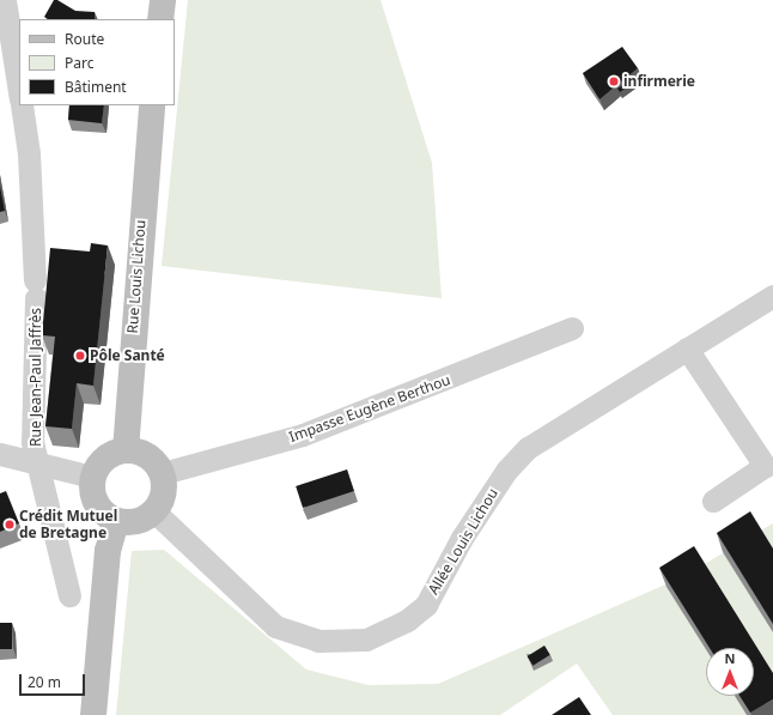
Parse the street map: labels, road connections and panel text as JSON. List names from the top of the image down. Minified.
{"streets":{"main road":["Rue Louis Lichou"],"street":["Rue Jean-Paul Jaffrès","Impasse Eugène Berthou","Allée Louis Lichou"]},"crossings":[["Rue Louis Lichou","Impasse Eugène Berthou"],["Rue Louis Lichou","Allée Louis Lichou"],["Impasse Eugène Berthou","Allée Louis Lichou"]],"places":["infirmerie","Pôle Santé","Crédit Mutuel de Bretagne"],"legend":["Route","Parc","Bâtiment"],"scale_bar":"20 m","north":"top"}
